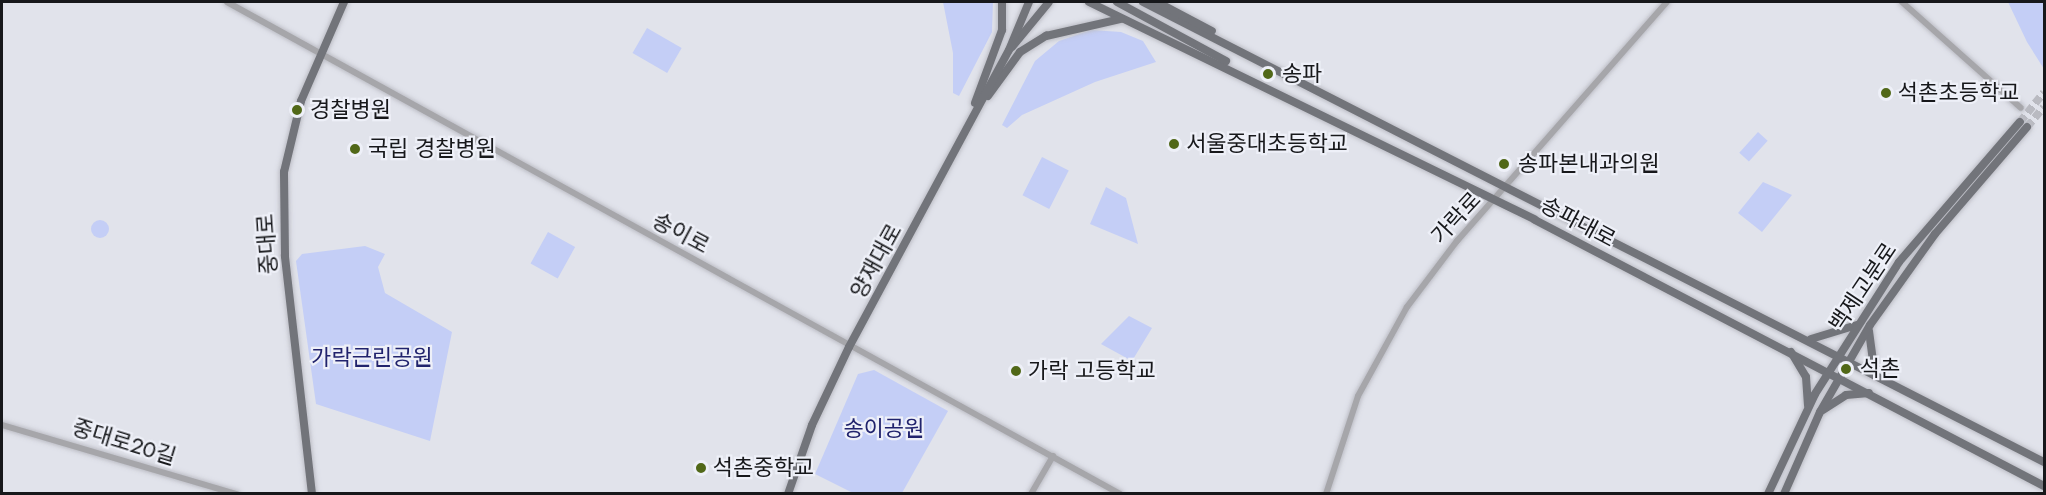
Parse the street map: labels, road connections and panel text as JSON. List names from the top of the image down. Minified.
{"streets":{"main road":["송파대로","중대로","양재대로","백제고분로"],"street":["가락로","송이로","중대로20길"]},"crossings":[["가락로","송파대로"],["송파대로","백제고분로"],["송이로","중대로"],["송이로","양재대로"]],"parks":["가락근린공원","송이공원"],"places":["송파","석촌초등학교","경찰병원","서울중대초등학교","국립 경찰병원","송파본내과의원","석촌","가락 고등학교","석촌중학교"]}
